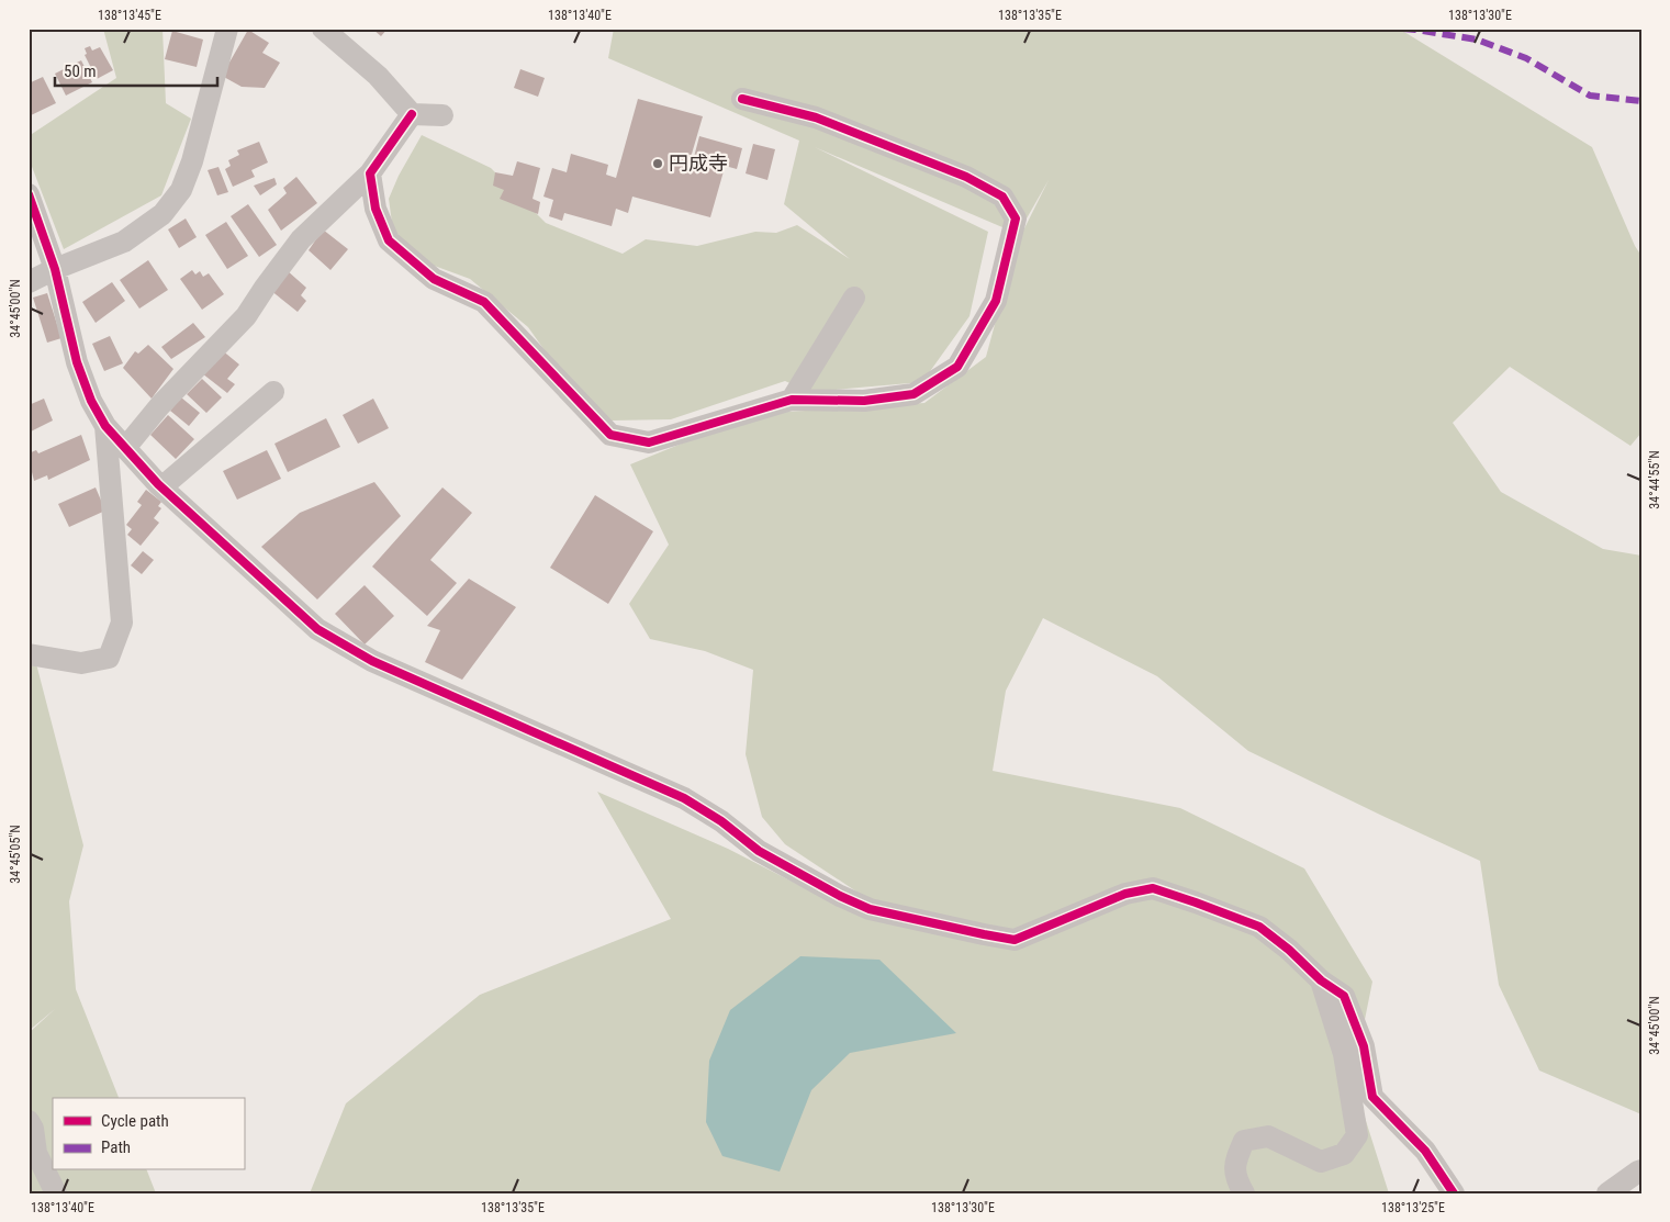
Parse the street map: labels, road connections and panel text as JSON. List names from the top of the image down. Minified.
{"places":["円成寺"],"legend":["Cycle path","Path"],"scale_bar":"50 m","coordinates":["138°13'45\"E","138°13'40\"E","138°13'35\"E","138°13'30\"E","34°45'00\"N","34°44'55\"N","34°45'05\"N","138°13'25\"E"]}
